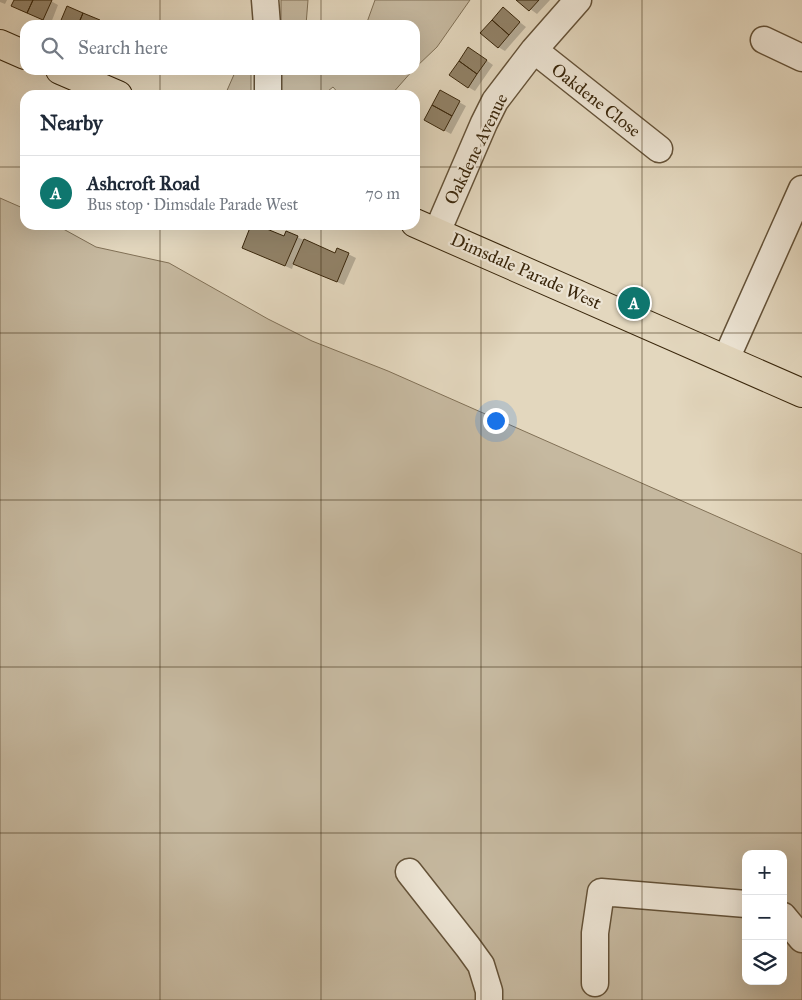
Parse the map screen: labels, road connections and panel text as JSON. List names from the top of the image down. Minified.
{"streets":{"main road":["Dimsdale Parade West"],"street":["Oakdene Close","Oakdene Avenue"]},"crossings":[["Oakdene Close","Oakdene Avenue"],["Oakdene Avenue","Dimsdale Parade West"]],"page":{"search":"Search here","heading":"Nearby","list":[{"mark":"A","name":"Ashcroft Road","note":"Bus stop · Dimsdale Parade West","value":"70 m"}],"pins":"A","map_buttons":["+","−"]}}
